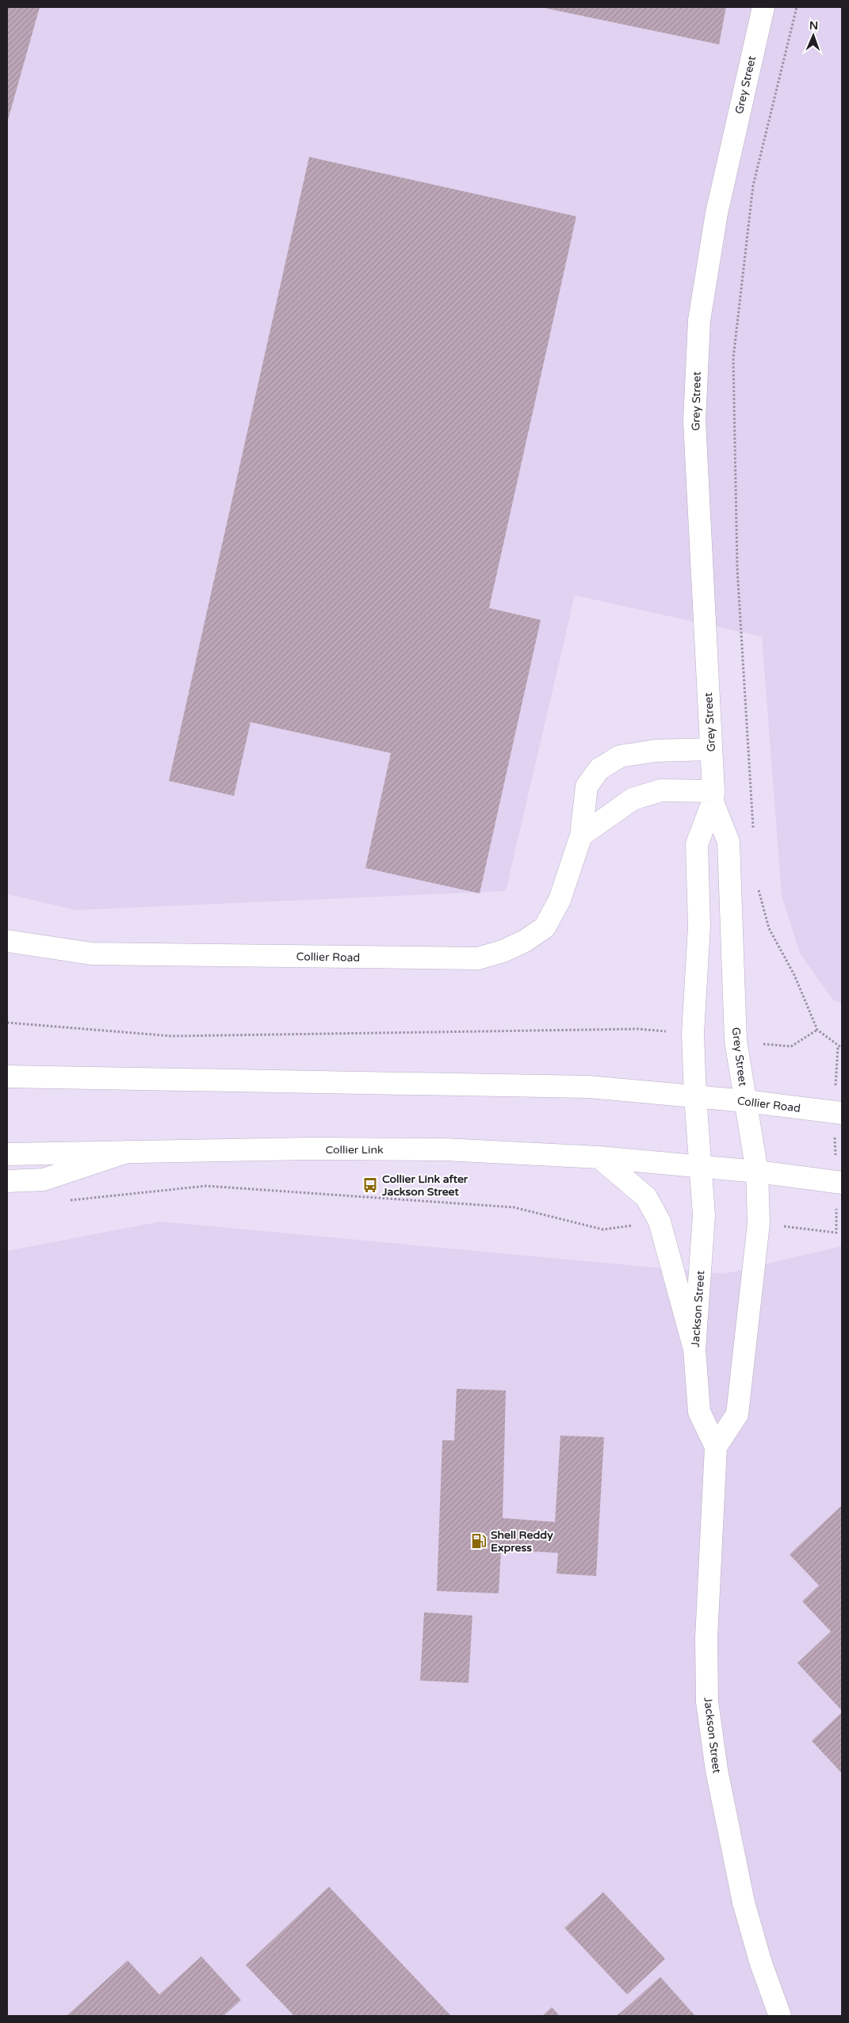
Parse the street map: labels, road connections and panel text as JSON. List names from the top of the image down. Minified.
{"streets":{"main road":["Grey Street","Collier Road","Collier Link","Jackson Street"]},"crossings":[["Grey Street","Collier Road"],["Grey Street","Jackson Street"],["Collier Road","Jackson Street"],["Collier Link","Jackson Street"]],"places":{"bus stop":["Collier Link after Jackson Street"],"fuel station":["Shell Reddy Express"]},"north":"top"}
